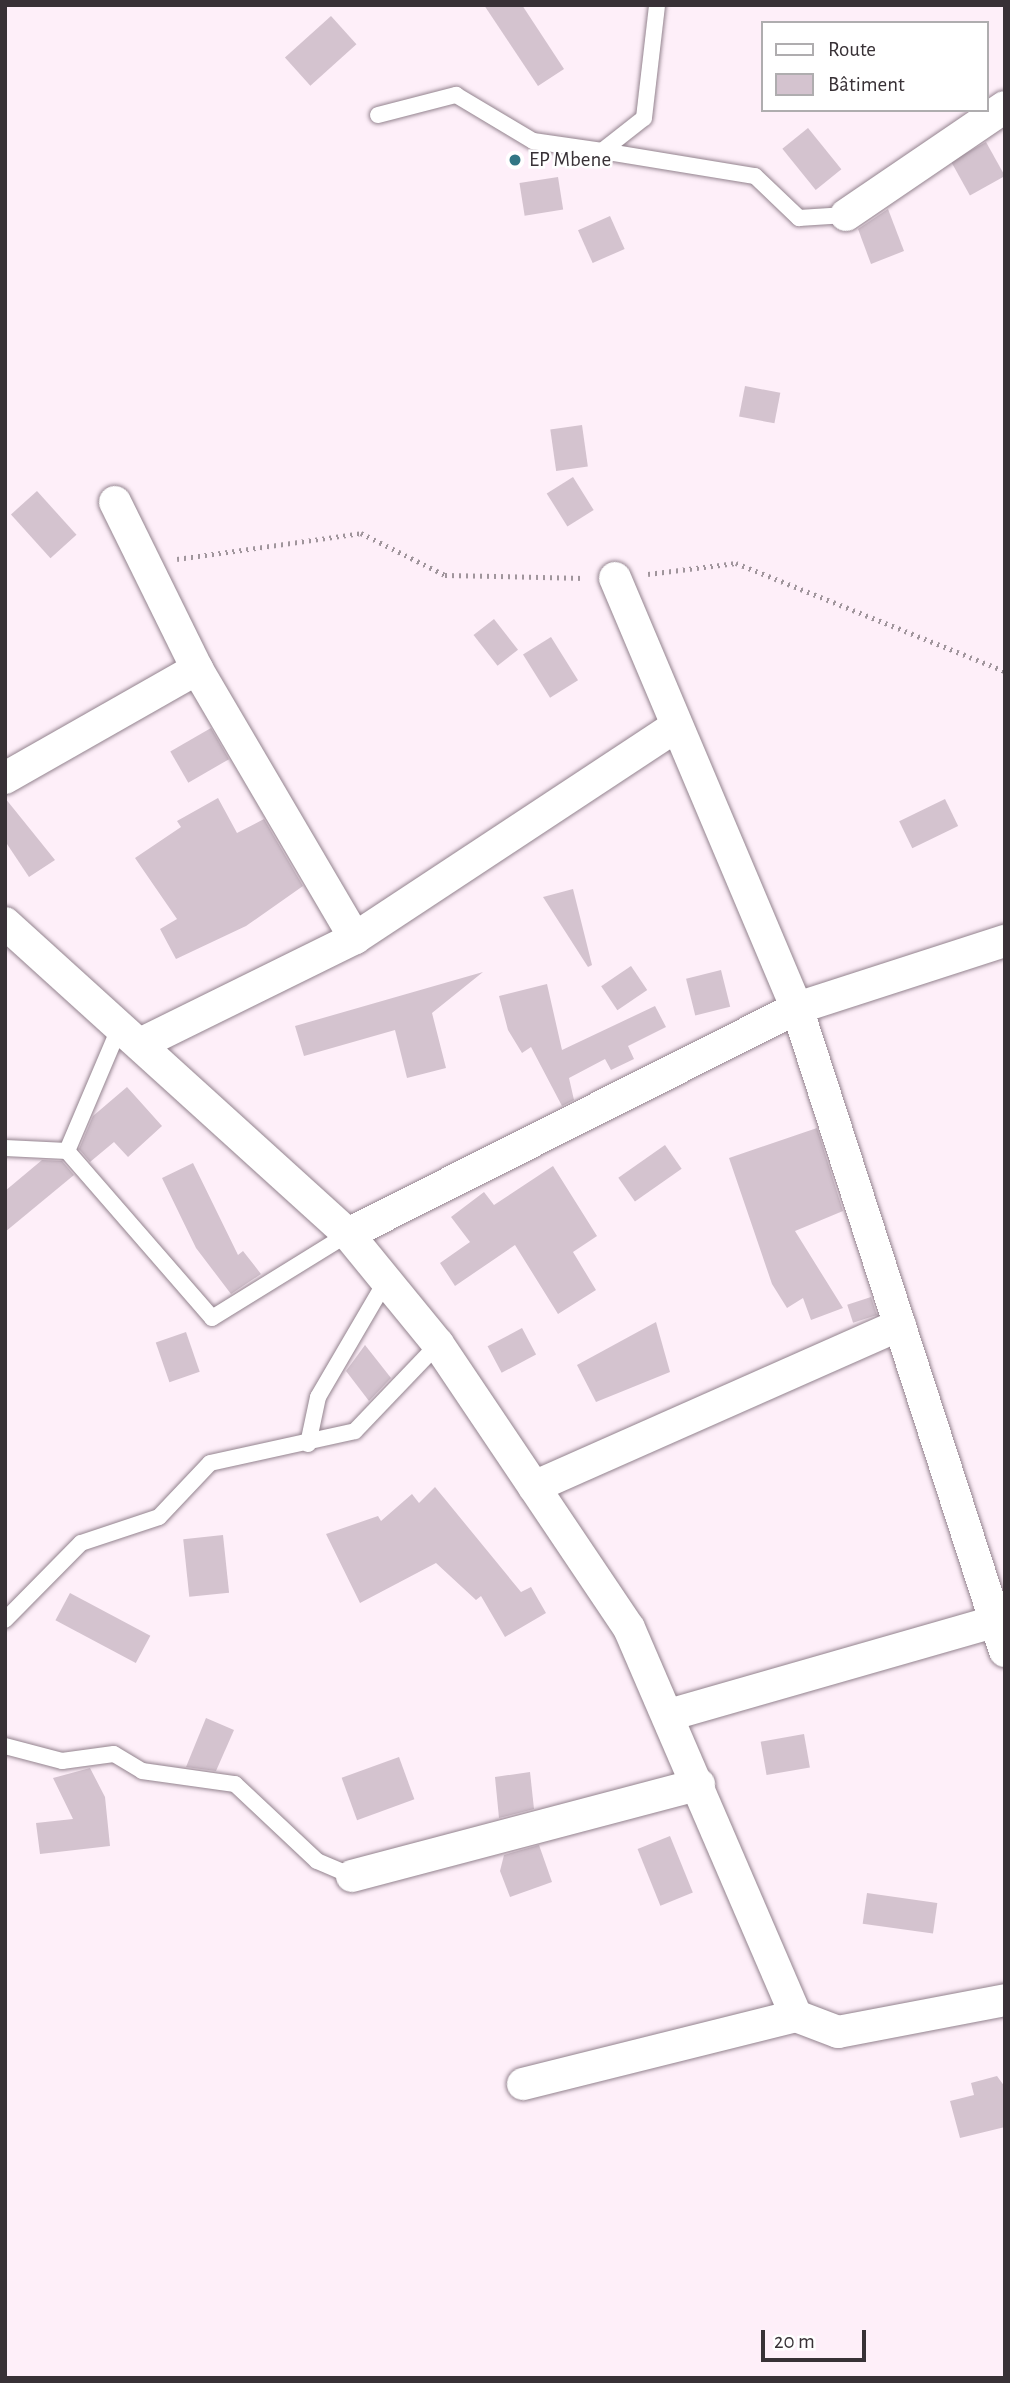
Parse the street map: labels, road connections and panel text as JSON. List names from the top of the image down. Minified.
{"places":["EP Mbene"],"legend":["Route","Bâtiment"],"scale_bar":"20 m"}
